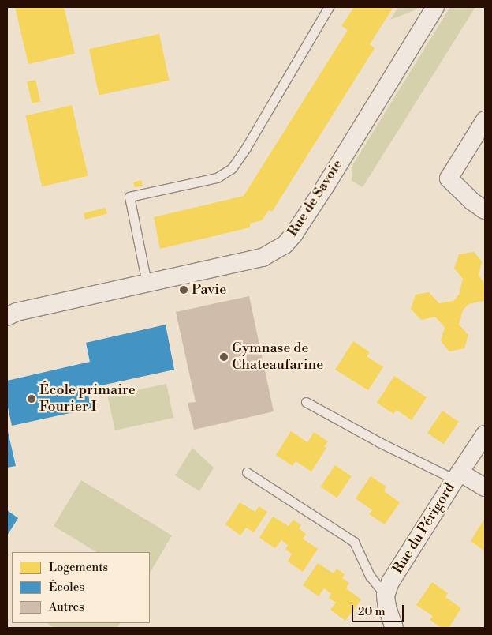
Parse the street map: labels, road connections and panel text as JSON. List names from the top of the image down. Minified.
{"streets":{"street":["Rue de Savoie","Rue du Périgord"]},"places":["Pavie","Gymnase de Chateaufarine","École primaire Fourier I"],"legend":["Logements","Écoles","Autres"],"scale_bar":"20 m"}
